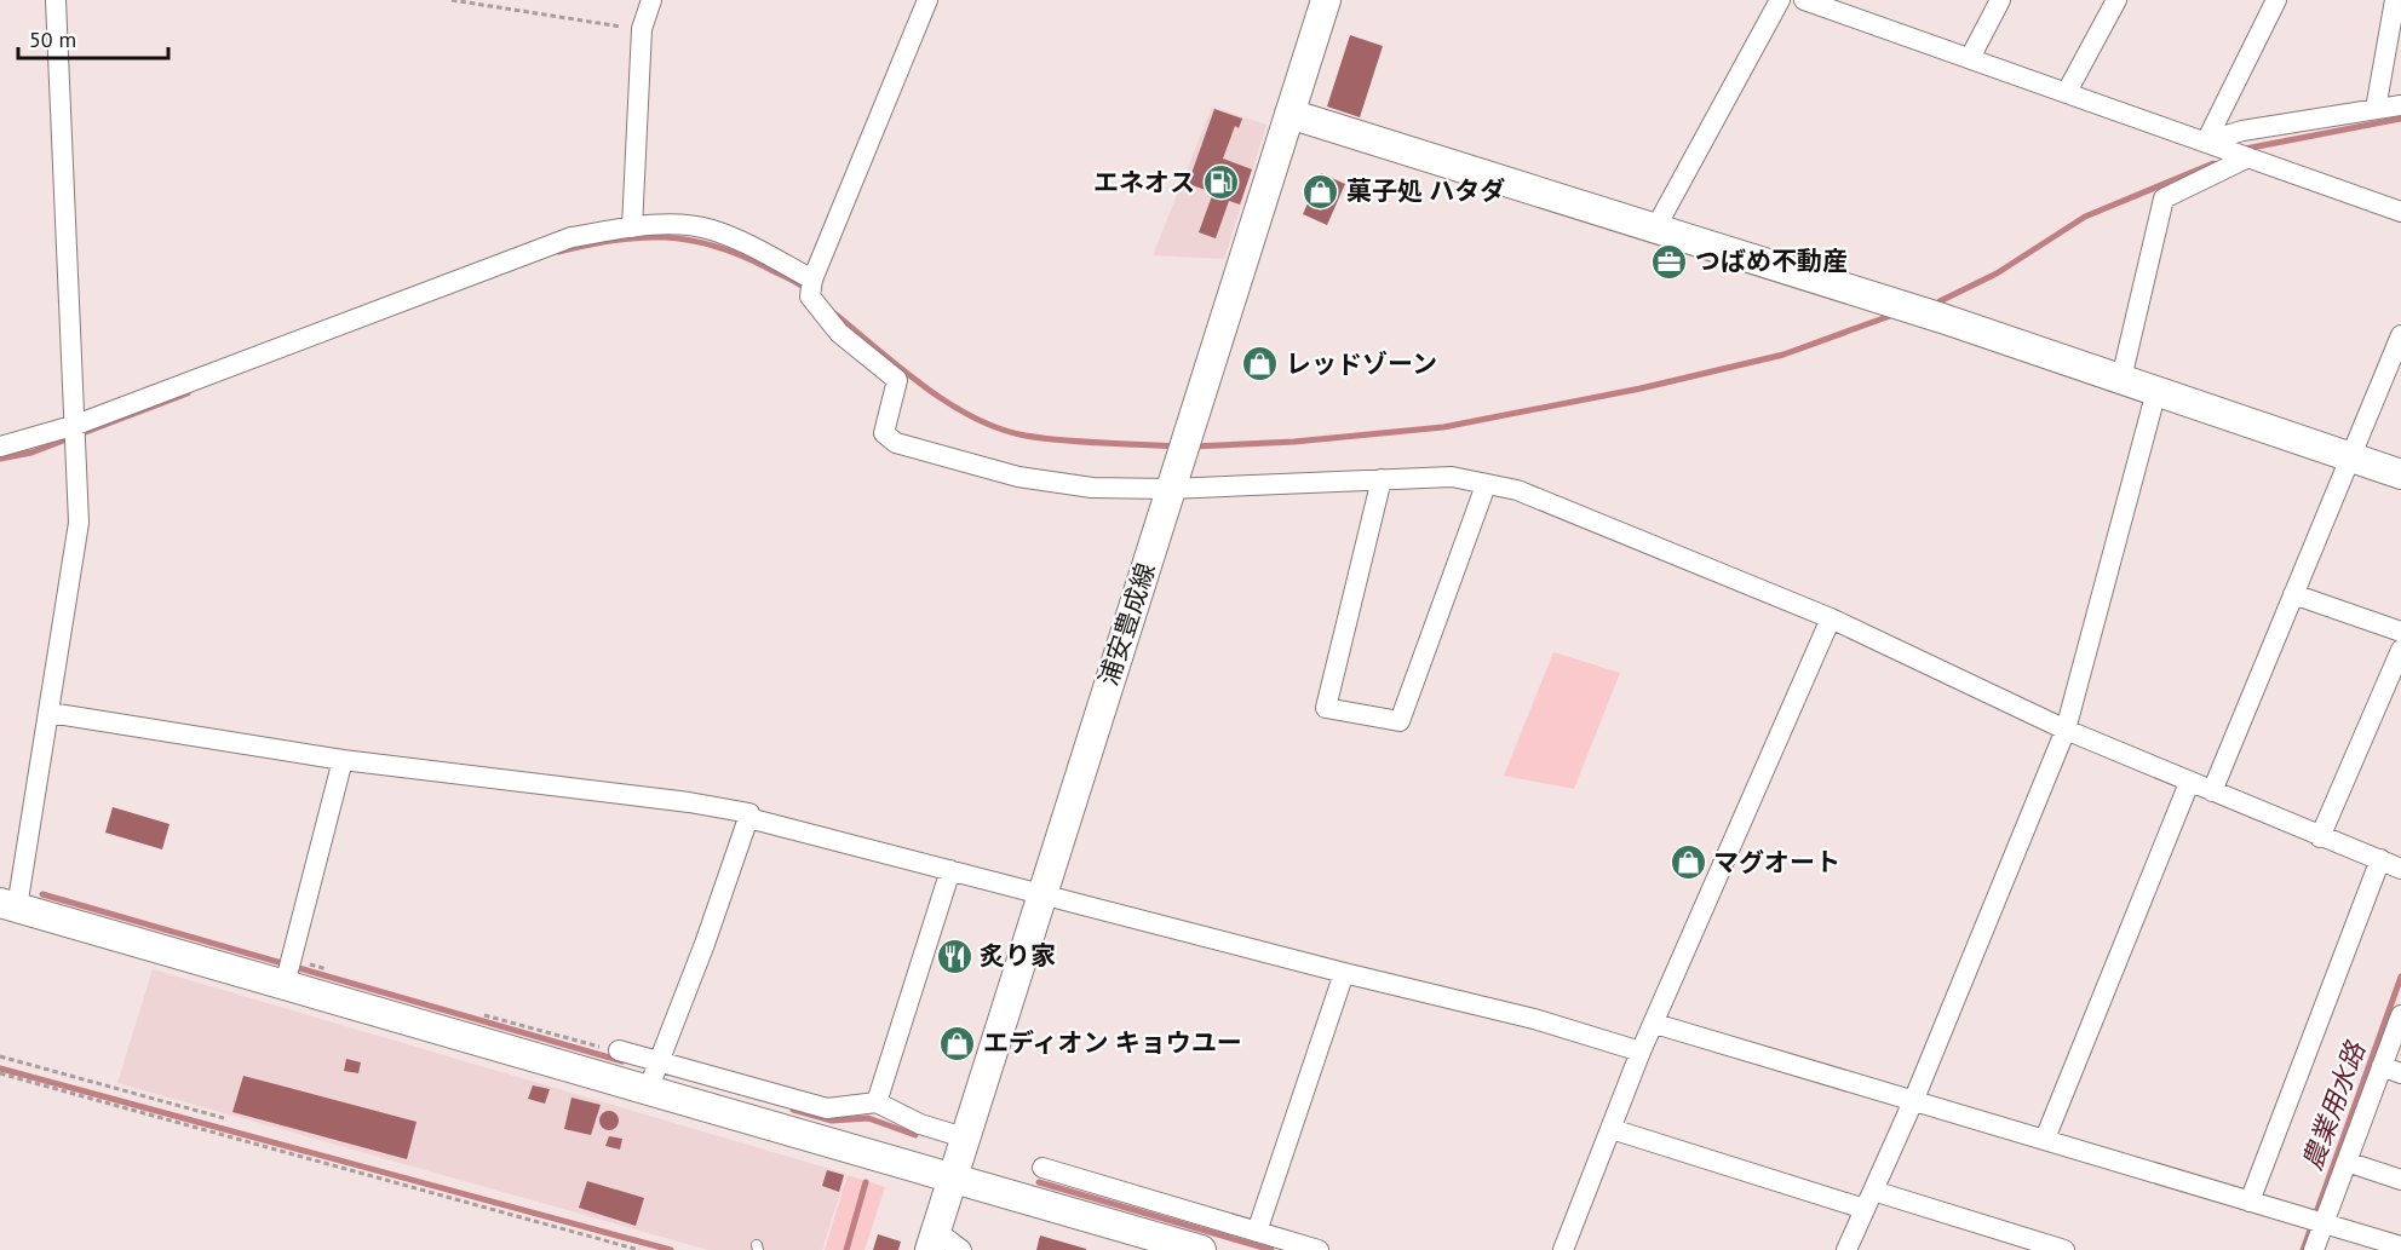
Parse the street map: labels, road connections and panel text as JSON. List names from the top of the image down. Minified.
{"streets":{"street":["浦安豊成線"]},"water":["農業用水路"],"places":{"fuel station":["エネオス"],"shop":["菓子処 ハタダ","レッドゾーン","マグオート","エディオン キョウユー"],"office":["つばめ不動産"],"restaurant":["炙り家"]},"scale_bar":"50 m"}
